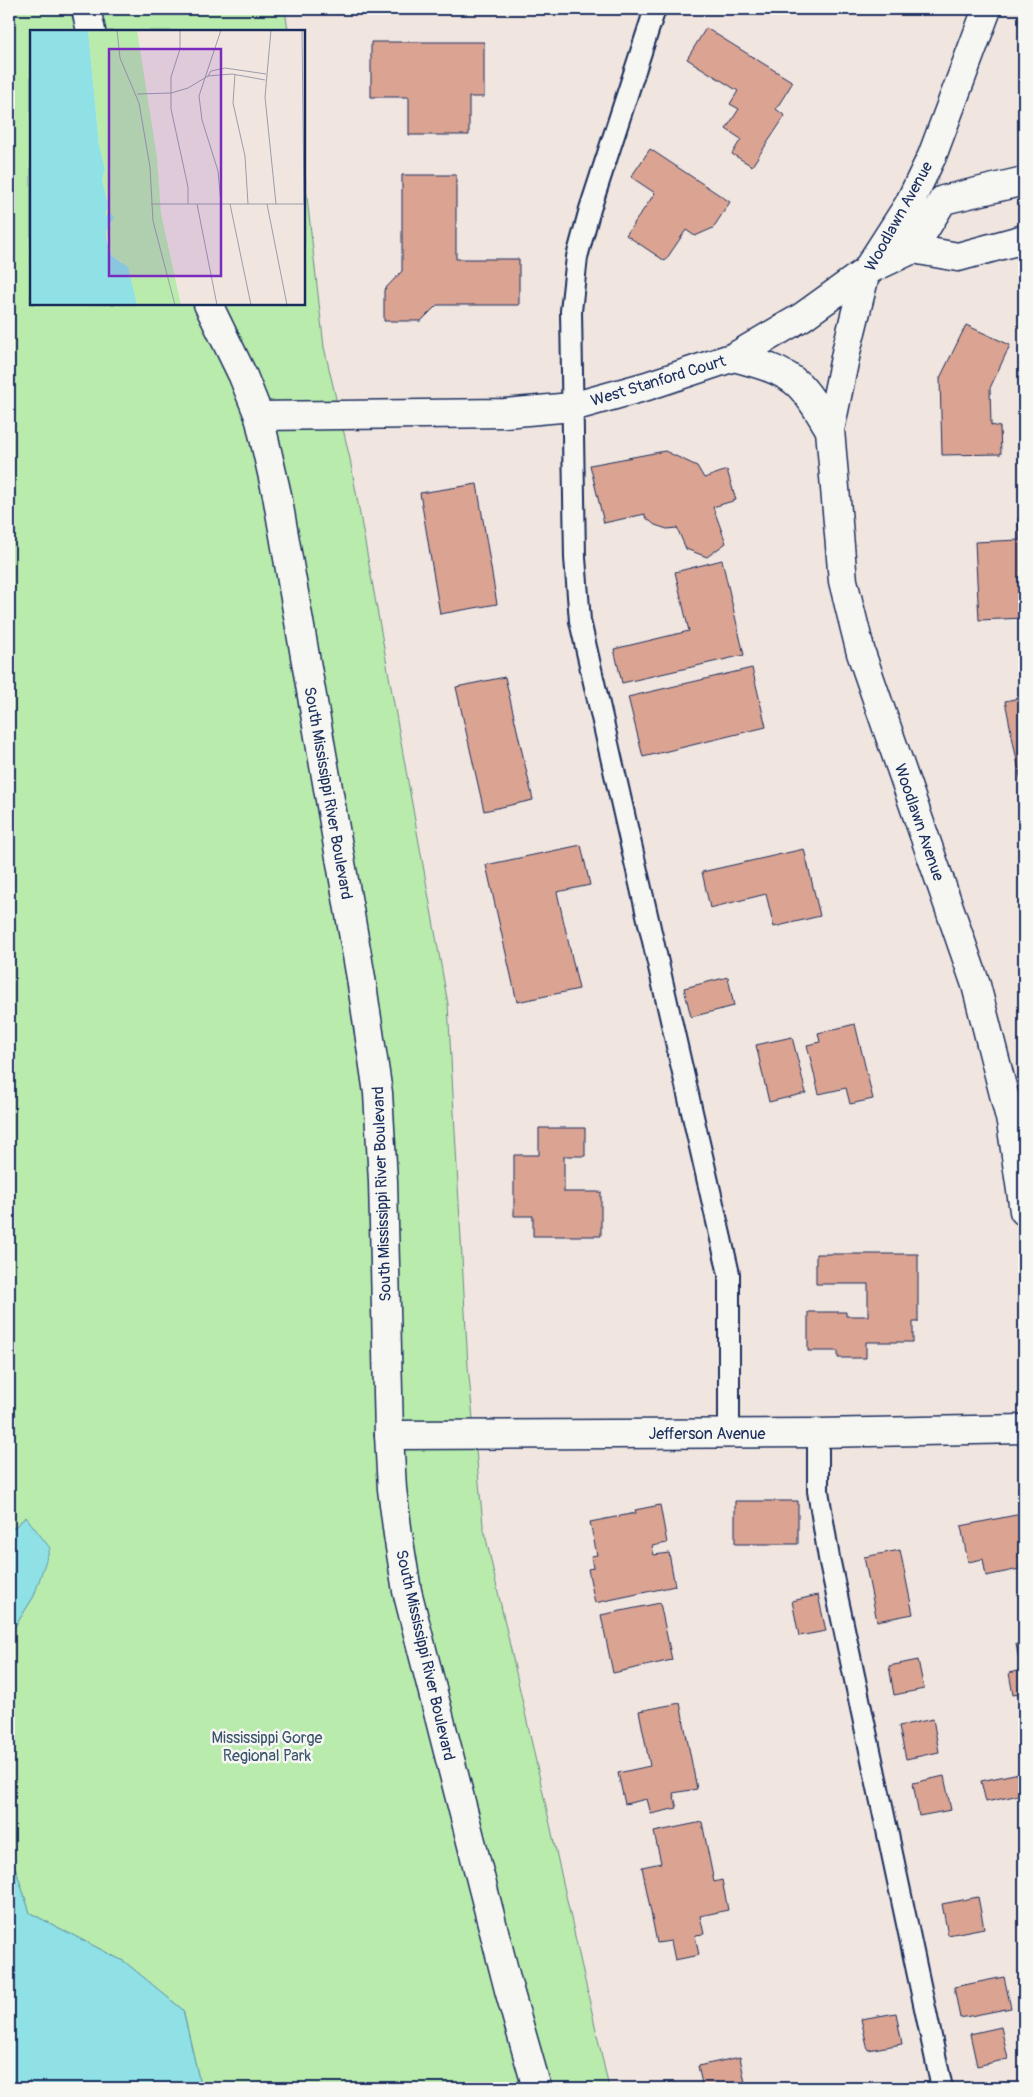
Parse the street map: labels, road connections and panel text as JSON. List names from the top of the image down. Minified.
{"streets":{"street":["Woodlawn Avenue","West Stanford Court","South Mississippi River Boulevard","Jefferson Avenue"]},"crossings":[["Woodlawn Avenue","West Stanford Court"],["West Stanford Court","South Mississippi River Boulevard"],["South Mississippi River Boulevard","Jefferson Avenue"]],"parks":["Mississippi Gorge Regional Park"]}
